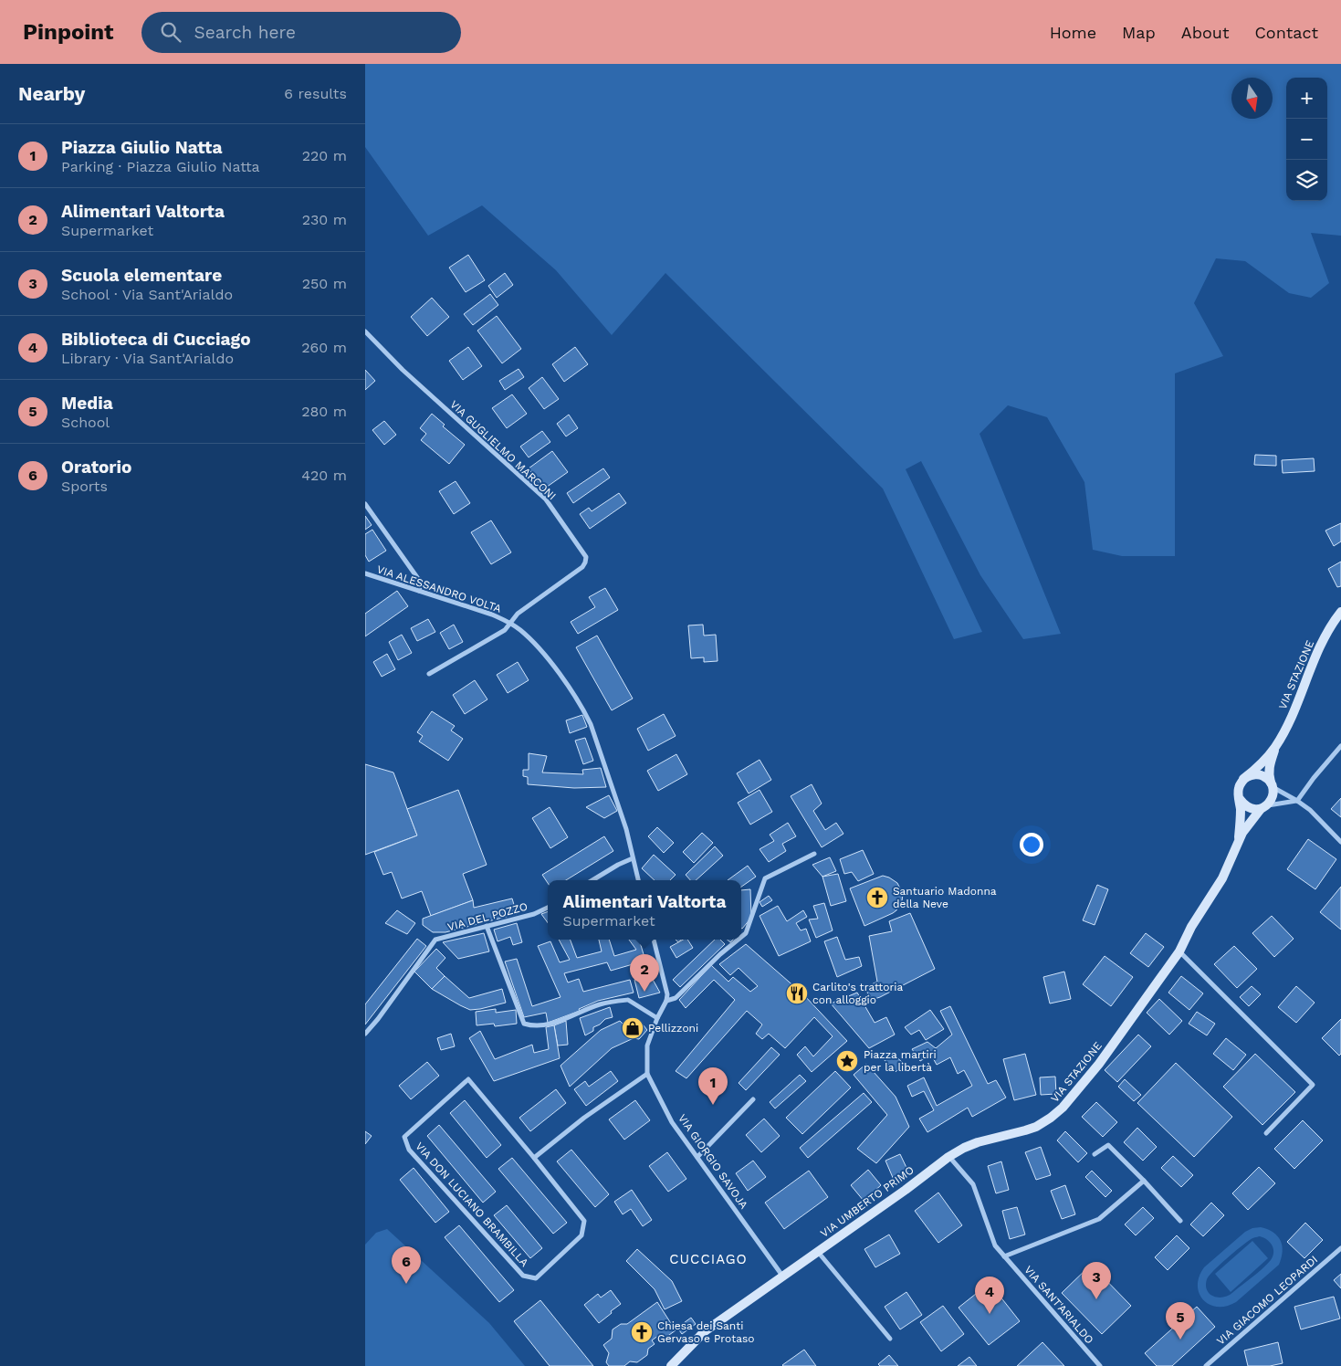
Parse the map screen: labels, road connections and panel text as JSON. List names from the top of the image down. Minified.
{"streets":{"main road":["VIA STAZIONE","VIA UMBERTO PRIMO"],"street":["VIA GUGLIELMO MARCONI","VIA ALESSANDRO VOLTA","VIA DEL POZZO","VIA GIORGIO SAVOJA","VIA DON LUCIANO BRAMBILLA","VIA GIACOMO LEOPARDI","VIA SANT'ARIALDO"]},"crossings":[["VIA GUGLIELMO MARCONI","VIA ALESSANDRO VOLTA"],["VIA STAZIONE","VIA UMBERTO PRIMO"],["VIA STAZIONE","VIA SANT'ARIALDO"],["VIA GIORGIO SAVOJA","VIA UMBERTO PRIMO"]],"districts":["CUCCIAGO"],"places":{"church":["Santuario Madonna della Neve","Chiesa dei Santi Gervaso e Protaso"],"restaurant":["Carlito's trattoria con alloggio"],"shop":["Pellizzoni"],"place":["Piazza martiri per la libertà"]},"north":"bottom","page":{"header":"Pinpoint","search":"Search here","nav":["Home","Map","About","Contact"],"heading":["Nearby","6 results"],"map_buttons":["+","−"],"list":[{"mark":"1","name":"Piazza Giulio Natta","note":"Parking · Piazza Giulio Natta","value":"220 m"},{"mark":"2","name":"Alimentari Valtorta","note":"Supermarket","value":"230 m"},{"mark":"3","name":"Scuola elementare","note":"School · Via Sant'Arialdo","value":"250 m"},{"mark":"4","name":"Biblioteca di Cucciago","note":"Library · Via Sant'Arialdo","value":"260 m"},{"mark":"5","name":"Media","note":"School","value":"280 m"},{"mark":"6","name":"Oratorio","note":"Sports","value":"420 m"}],"popup":["Alimentari Valtorta","Supermarket"],"pins":["2","1","6","3","4","5"]}}
